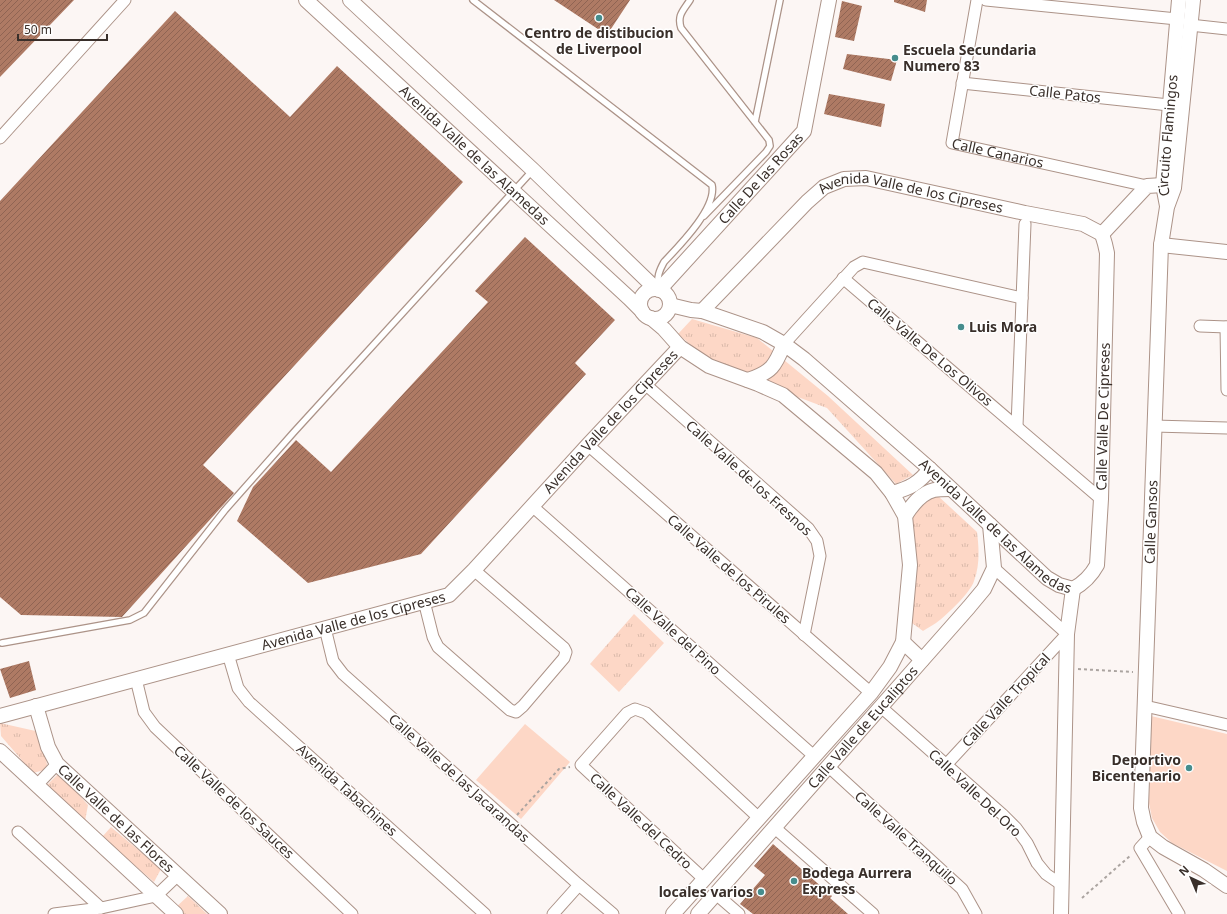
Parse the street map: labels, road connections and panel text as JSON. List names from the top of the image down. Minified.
{"streets":{"street":["Calle Patos","Circuito Flamingos","Calle Canarios","Avenida Valle de las Alamedas","Calle De las Rosas","Avenida Valle de los Cipreses","Calle Valle De Los Olivos","Calle Valle De Cipreses","Calle Valle de los Fresnos","Calle Gansos","Calle Valle de los Pirules","Calle Valle del Pino","Calle Valle Tropical","Calle Valle de Eucaliptos","Calle Valle de las Jacarandas","Avenida Tabachines","Calle Valle Del Oro","Calle Valle de los Sauces","Calle Valle de las Flores","Calle Valle del Cedro","Calle Valle Tranquilo"]},"crossings":[["Calle Patos","Circuito Flamingos"],["Calle Patos","Calle Canarios"],["Circuito Flamingos","Calle Canarios"],["Circuito Flamingos","Calle Gansos"],["Avenida Valle de las Alamedas","Calle De las Rosas"],["Avenida Valle de las Alamedas","Avenida Valle de los Cipreses"],["Avenida Valle de las Alamedas","Calle Valle De Cipreses"],["Avenida Valle de las Alamedas","Calle Valle Tropical"],["Avenida Valle de las Alamedas","Calle Valle de Eucaliptos"],["Avenida Valle de las Alamedas","Calle Valle Del Oro"],["Avenida Valle de los Cipreses","Calle Valle De Cipreses"],["Avenida Valle de los Cipreses","Calle Valle de los Fresnos"],["Avenida Valle de los Cipreses","Calle Valle de los Pirules"],["Avenida Valle de los Cipreses","Calle Valle del Pino"],["Avenida Valle de los Cipreses","Calle Valle de las Jacarandas"],["Avenida Valle de los Cipreses","Avenida Tabachines"],["Avenida Valle de los Cipreses","Calle Valle de los Sauces"],["Avenida Valle de los Cipreses","Calle Valle de las Flores"],["Calle Valle De Los Olivos","Calle Valle De Cipreses"],["Calle Valle de los Fresnos","Calle Valle de los Pirules"],["Calle Valle de los Pirules","Calle Valle de Eucaliptos"],["Calle Valle del Pino","Calle Valle de Eucaliptos"],["Calle Valle Tropical","Calle Valle Del Oro"],["Calle Valle de Eucaliptos","Calle Valle Del Oro"],["Calle Valle de Eucaliptos","Calle Valle del Cedro"],["Calle Valle de Eucaliptos","Calle Valle Tranquilo"]],"places":["Centro de distibucion de Liverpool","Escuela Secundaria Numero 83","Luis Mora","Deportivo Bicentenario","Bodega Aurrera Express","locales varios"],"scale_bar":"50 m","north":"top left"}
